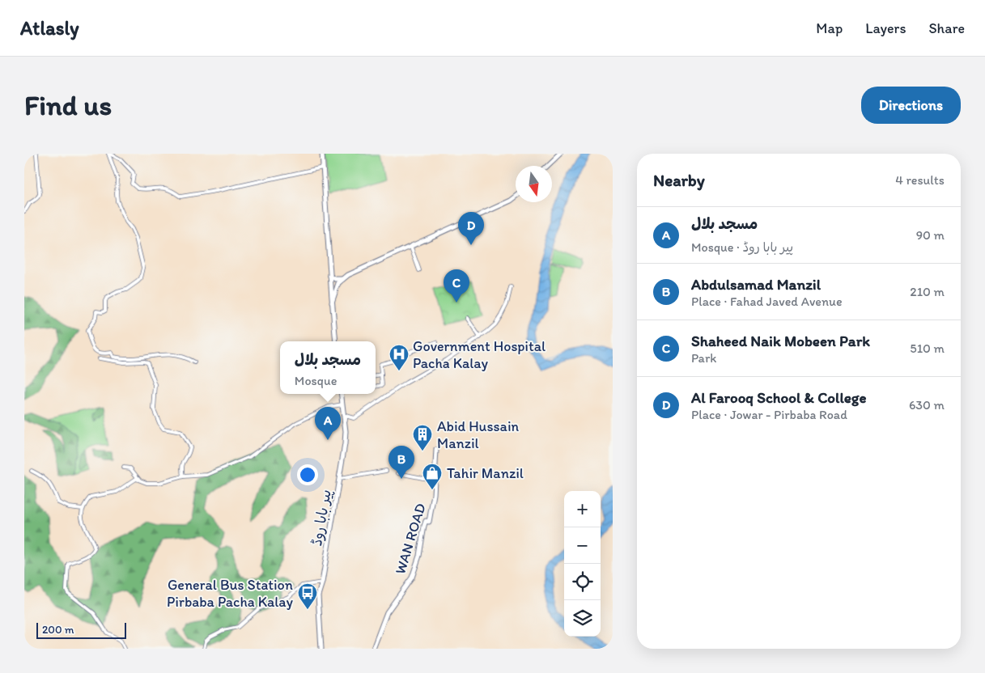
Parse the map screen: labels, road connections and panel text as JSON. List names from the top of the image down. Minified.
{"streets":{"main road":["پیر بابا روڈ","WAN ROAD"]},"places":{"hospital":["Government Hospital Pacha Kalay"],"building":["Abid Hussain Manzil"],"shop":["Tahir Manzil"],"bus stop":["General Bus Station Pirbaba Pacha Kalay"]},"scale_bar":"200 m","north":"bottom","page":{"header":"Atlasly","nav":["Map","Layers","Share"],"buttons":"Directions","title":"Find us","heading":["Nearby","4 results"],"list":[{"mark":"A","name":"مسجد بلال","note":"Mosque · پیر بابا روڈ","value":"90 m"},{"mark":"B","name":"Abdulsamad Manzil","note":"Place · Fahad Javed Avenue","value":"210 m"},{"mark":"C","name":"Shaheed Naik Mobeen Park","note":"Park","value":"510 m"},{"mark":"D","name":"Al Farooq School & College","note":"Place · Jowar - Pirbaba Road","value":"630 m"}],"pins":["D","C","A","B"],"popup":["مسجد بلال","Mosque"],"map_buttons":["+","−"],"scale":"200 m"}}
